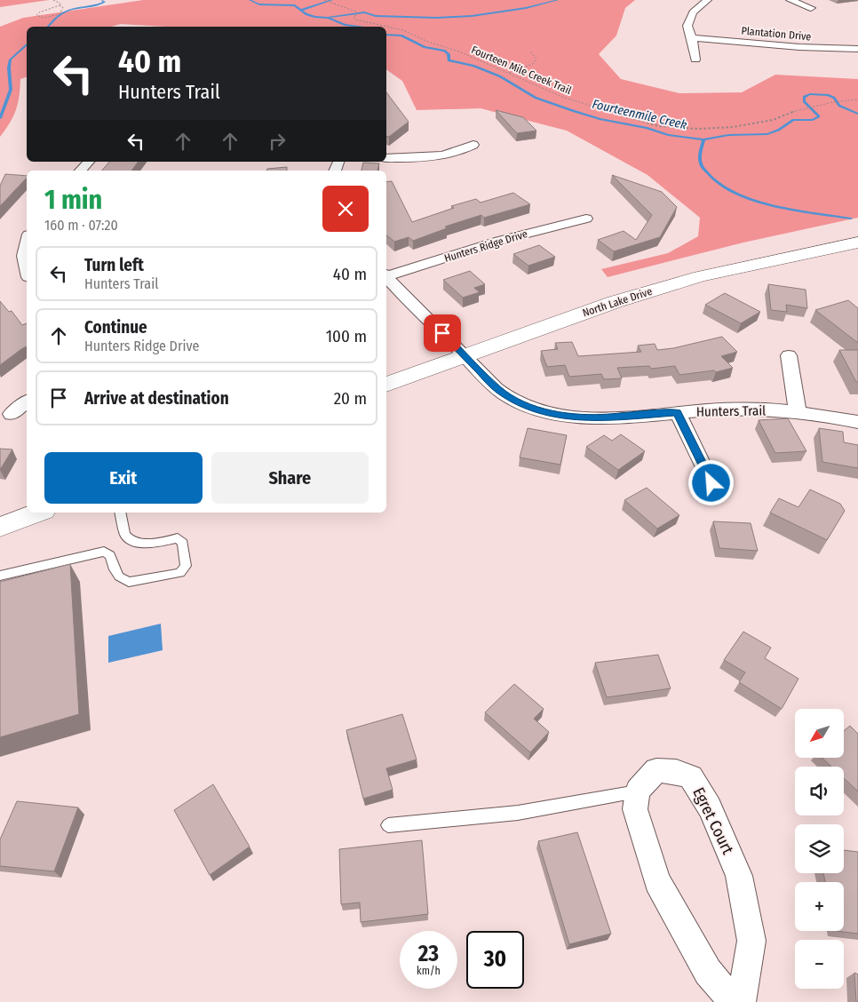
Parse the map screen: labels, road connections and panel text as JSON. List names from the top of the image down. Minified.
{"streets":{"main road":["North Lake Drive"],"street":["Plantation Drive","Hunters Ridge Drive","Hunters Trail","Egret Court"],"path":["Fourteen Mile Creek Trail"]},"crossings":[["Hunters Ridge Drive","North Lake Drive"],["Hunters Ridge Drive","Hunters Trail"],["North Lake Drive","Hunters Trail"]],"water":["Fourteenmile Creek"],"north":"bottom left","page":{"turn":["40 m","Hunters Trail"],"heading":["1 min","160 m · 07:20"],"list":[{"name":"Turn left","note":"Hunters Trail","value":"40 m"},{"name":"Continue","note":"Hunters Ridge Drive","value":"100 m"},{"name":"Arrive at destination","value":"20 m"}],"buttons":["Exit","Share"],"map_buttons":["+","−"],"speed":"23 km/h","limit":"30"}}
